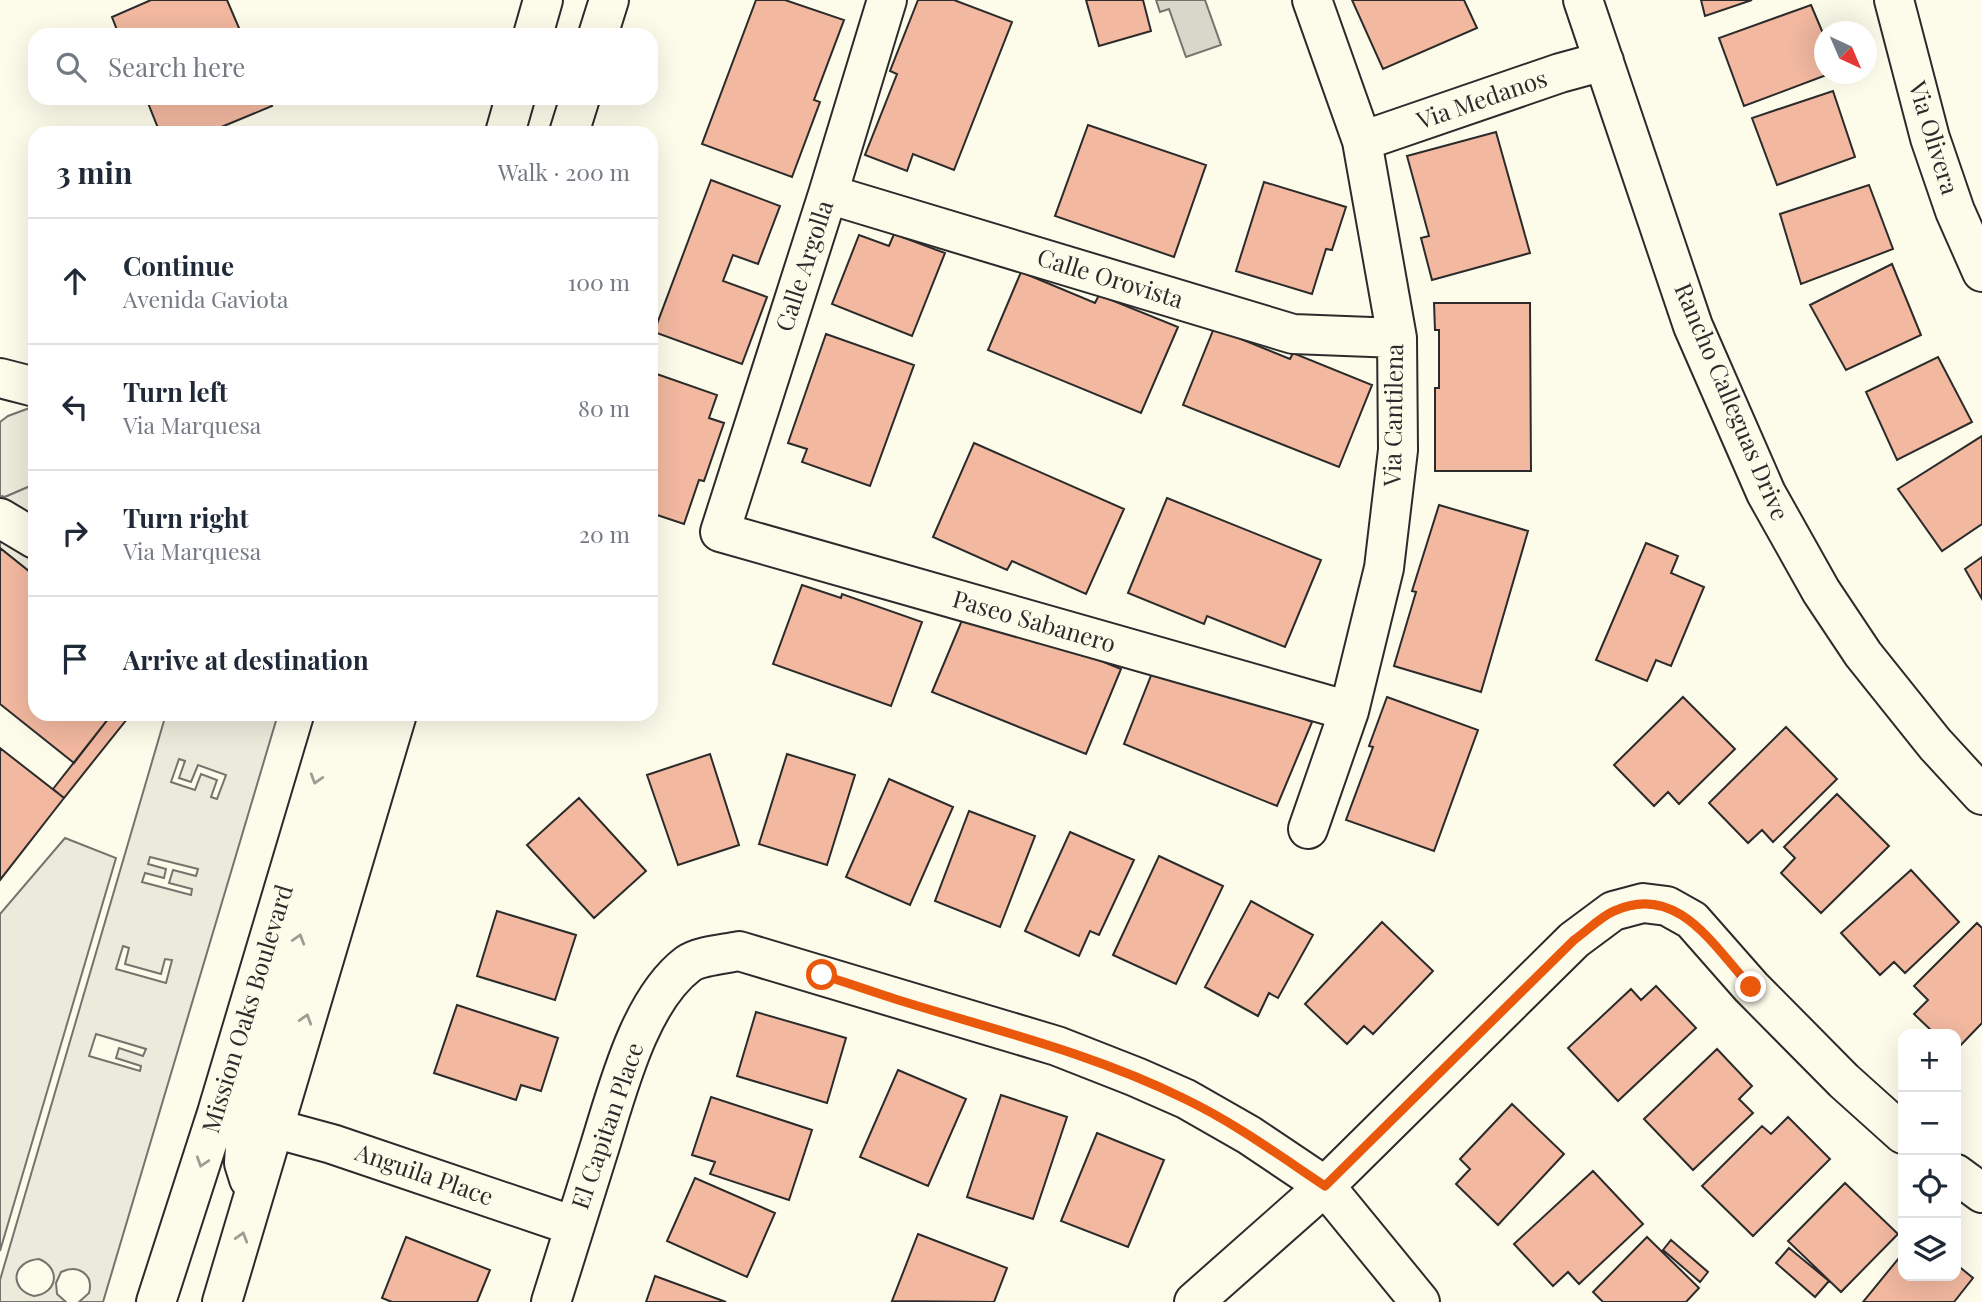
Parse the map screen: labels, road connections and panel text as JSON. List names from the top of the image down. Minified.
{"streets":{"street":["Via Medanos","Via Olivera","Calle Argolla","Calle Orovista","Rancho Calleguas Drive","Via Cantilena","Paseo Sabanero","Mission Oaks Boulevard","El Capitan Place","Anguila Place"]},"crossings":[["Via Medanos","Rancho Calleguas Drive"],["Via Medanos","Via Cantilena"],["Calle Argolla","Calle Orovista"],["Calle Argolla","Paseo Sabanero"],["Calle Orovista","Via Cantilena"],["Via Cantilena","Paseo Sabanero"],["El Capitan Place","Anguila Place"]],"north":"bottom right","page":{"search":"Search here","heading":["3 min","Walk · 200 m"],"list":[["Continue","Avenida Gaviota","100 m"],["Turn left","Via Marquesa","80 m"],["Turn right","Via Marquesa","20 m"],"Arrive at destination"],"map_buttons":["+","−"]}}
